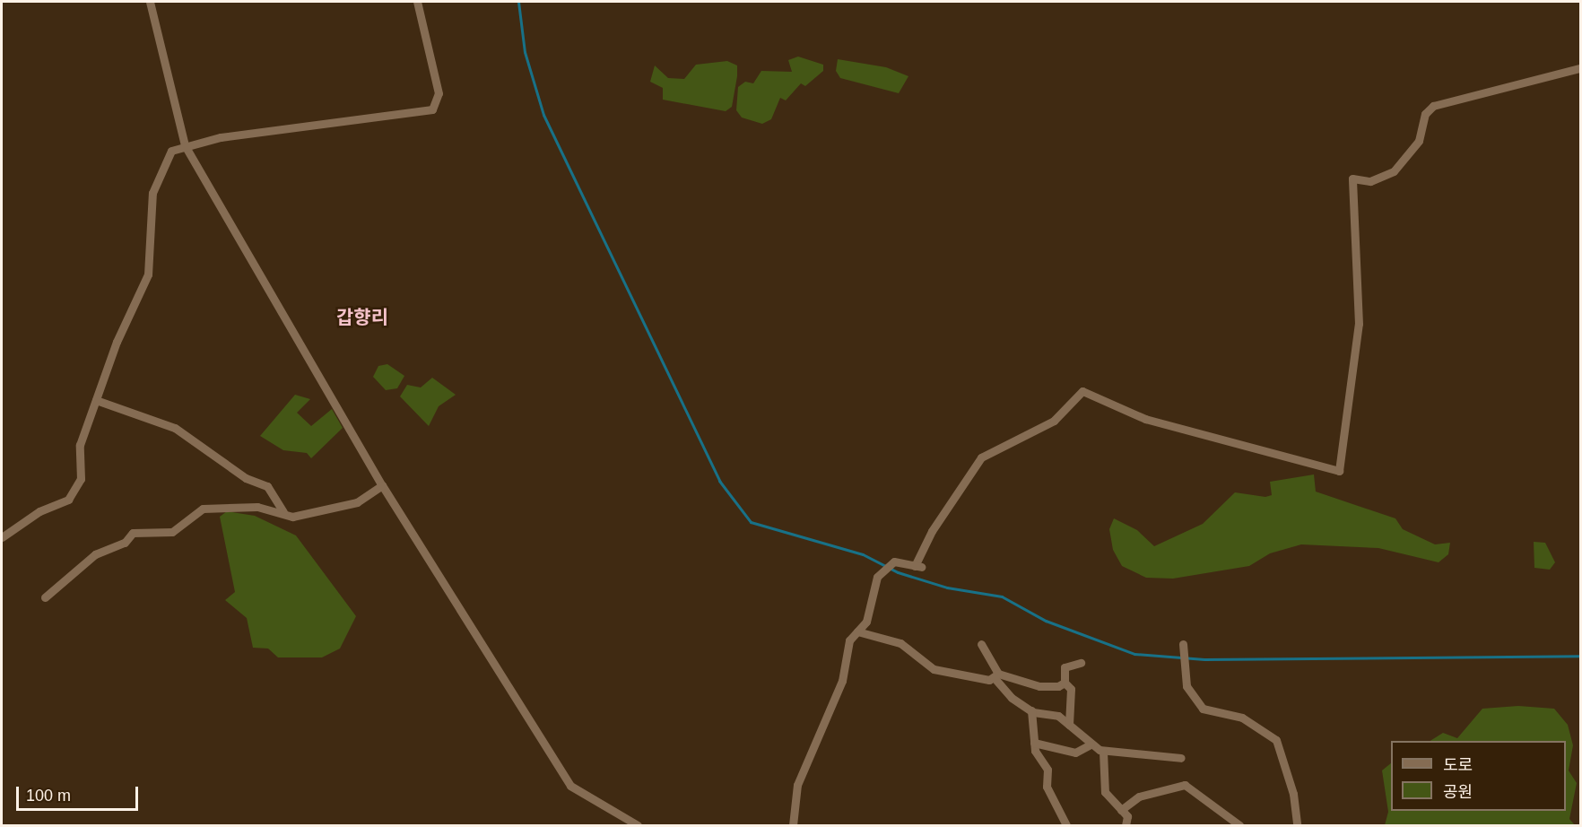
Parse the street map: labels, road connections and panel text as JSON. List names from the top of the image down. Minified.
{"districts":["갑향리"],"legend":["도로","공원"],"scale_bar":"100 m"}
